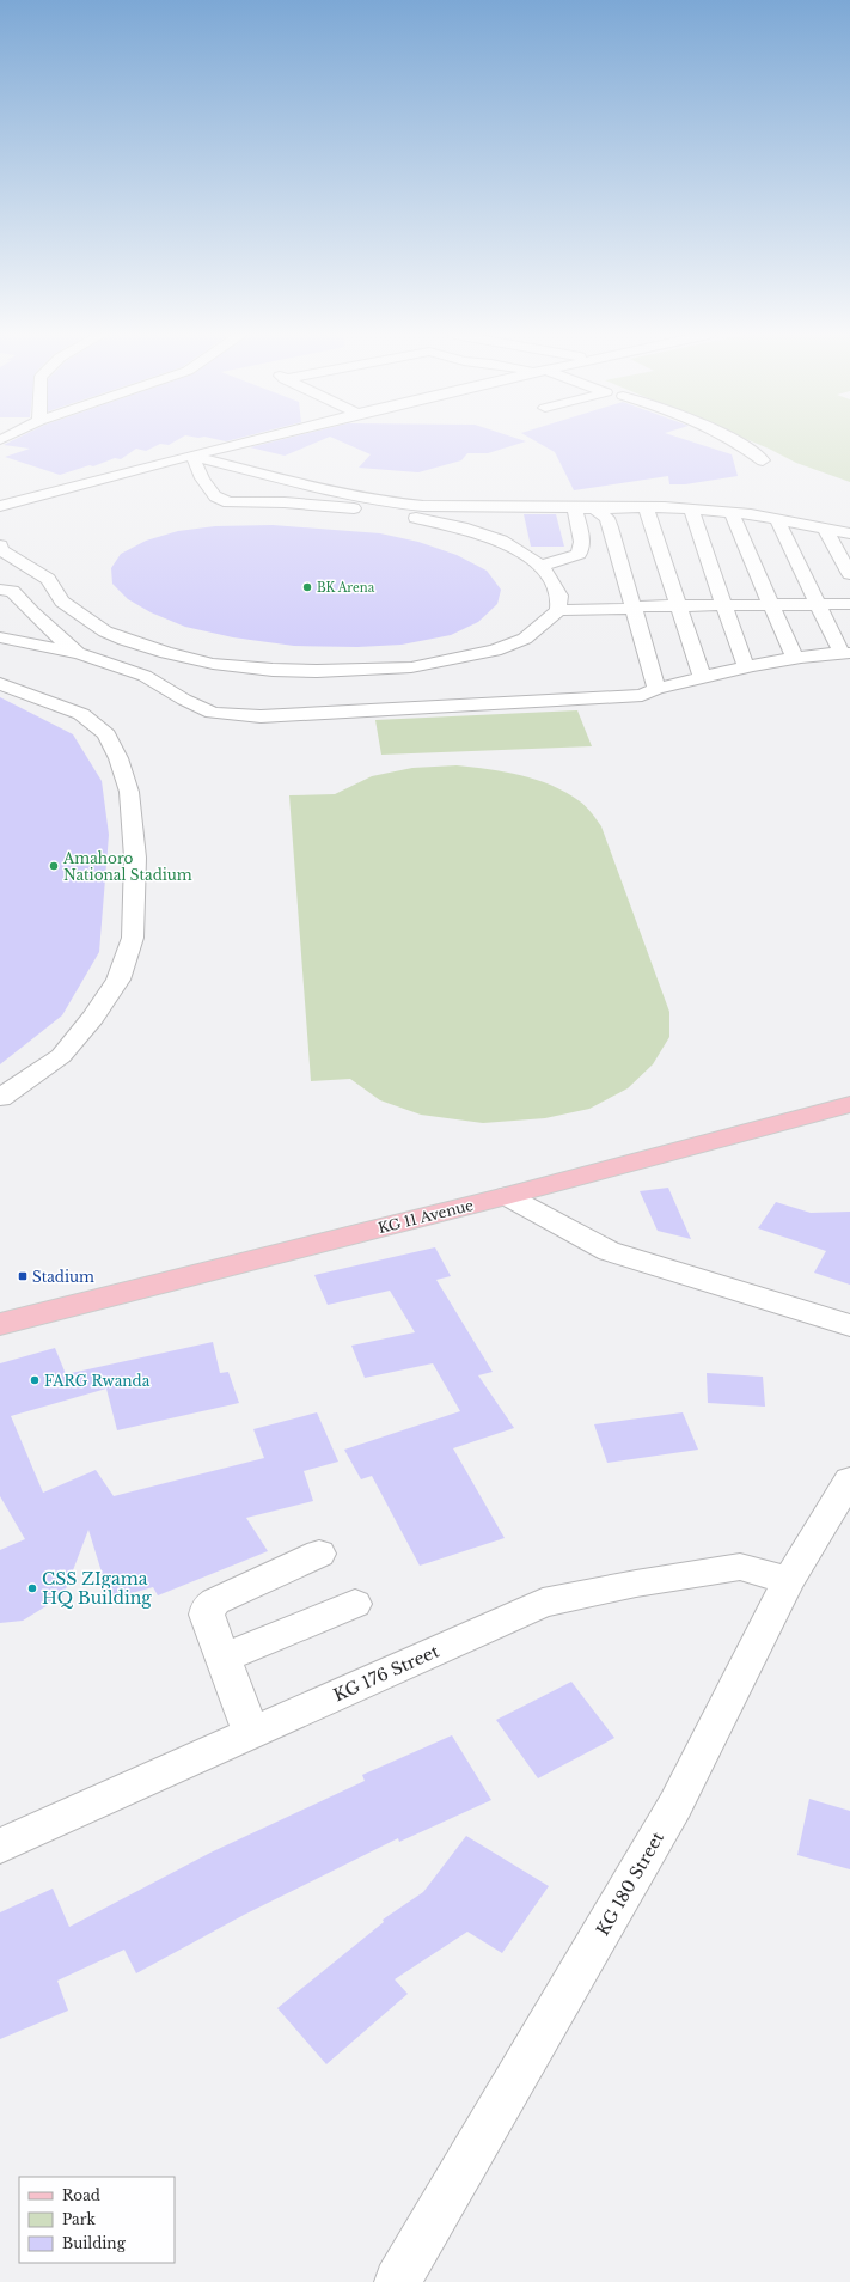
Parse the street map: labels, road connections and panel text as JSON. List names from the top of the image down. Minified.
{"streets":{"main road":["KG 11 Avenue"],"street":["KG 176 Street","KG 180 Street"]},"crossings":[["KG 176 Street","KG 180 Street"]],"places":{"other":["BK Arena","Amahoro National Stadium","FARG Rwanda","CSS ZIgama HQ Building"],"transit":["Stadium"]},"legend":["Road","Park","Building"]}
